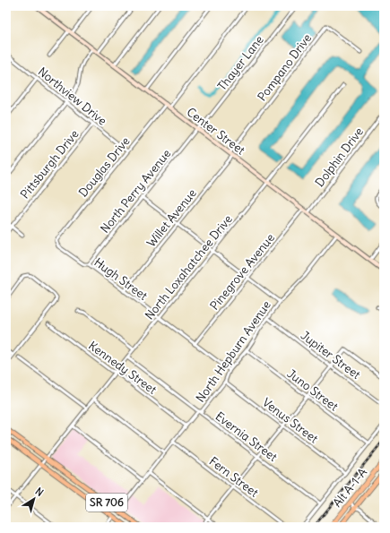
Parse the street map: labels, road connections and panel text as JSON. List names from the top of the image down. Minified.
{"streets":{"main road":["Alt A-1-A","SR 706"],"street":["Thayer Lane","Pompano Drive","Northview Drive","Center Street","Dolphin Drive","Pittsburgh Drive","Douglas Drive","North Perry Avenue","Willet Avenue","North Loxahatchee Drive","Pinegrove Avenue","Hugh Street","North Hepburn Avenue","Jupiter Street","Kennedy Street","Juno Street","Venus Street","Evernia Street","Fern Street"]},"crossings":[["Thayer Lane","Center Street"],["Thayer Lane","North Perry Avenue"],["Pompano Drive","Center Street"],["Pompano Drive","Willet Avenue"],["Northview Drive","Pittsburgh Drive"],["Northview Drive","Douglas Drive"],["Center Street","Dolphin Drive"],["Center Street","Douglas Drive"],["Center Street","North Perry Avenue"],["Center Street","Willet Avenue"],["Center Street","North Loxahatchee Drive"],["Center Street","Pinegrove Avenue"],["Center Street","North Hepburn Avenue"],["Douglas Drive","Hugh Street"],["North Perry Avenue","Hugh Street"],["Willet Avenue","Hugh Street"],["North Loxahatchee Drive","Hugh Street"],["North Loxahatchee Drive","Kennedy Street"],["North Loxahatchee Drive","Evernia Street"],["North Loxahatchee Drive","SR 706"],["Pinegrove Avenue","Hugh Street"],["Hugh Street","North Hepburn Avenue"],["North Hepburn Avenue","Jupiter Street"],["North Hepburn Avenue","Kennedy Street"],["North Hepburn Avenue","Juno Street"],["North Hepburn Avenue","Venus Street"],["North Hepburn Avenue","Evernia Street"],["North Hepburn Avenue","Fern Street"],["North Hepburn Avenue","SR 706"]],"north":"top right"}
